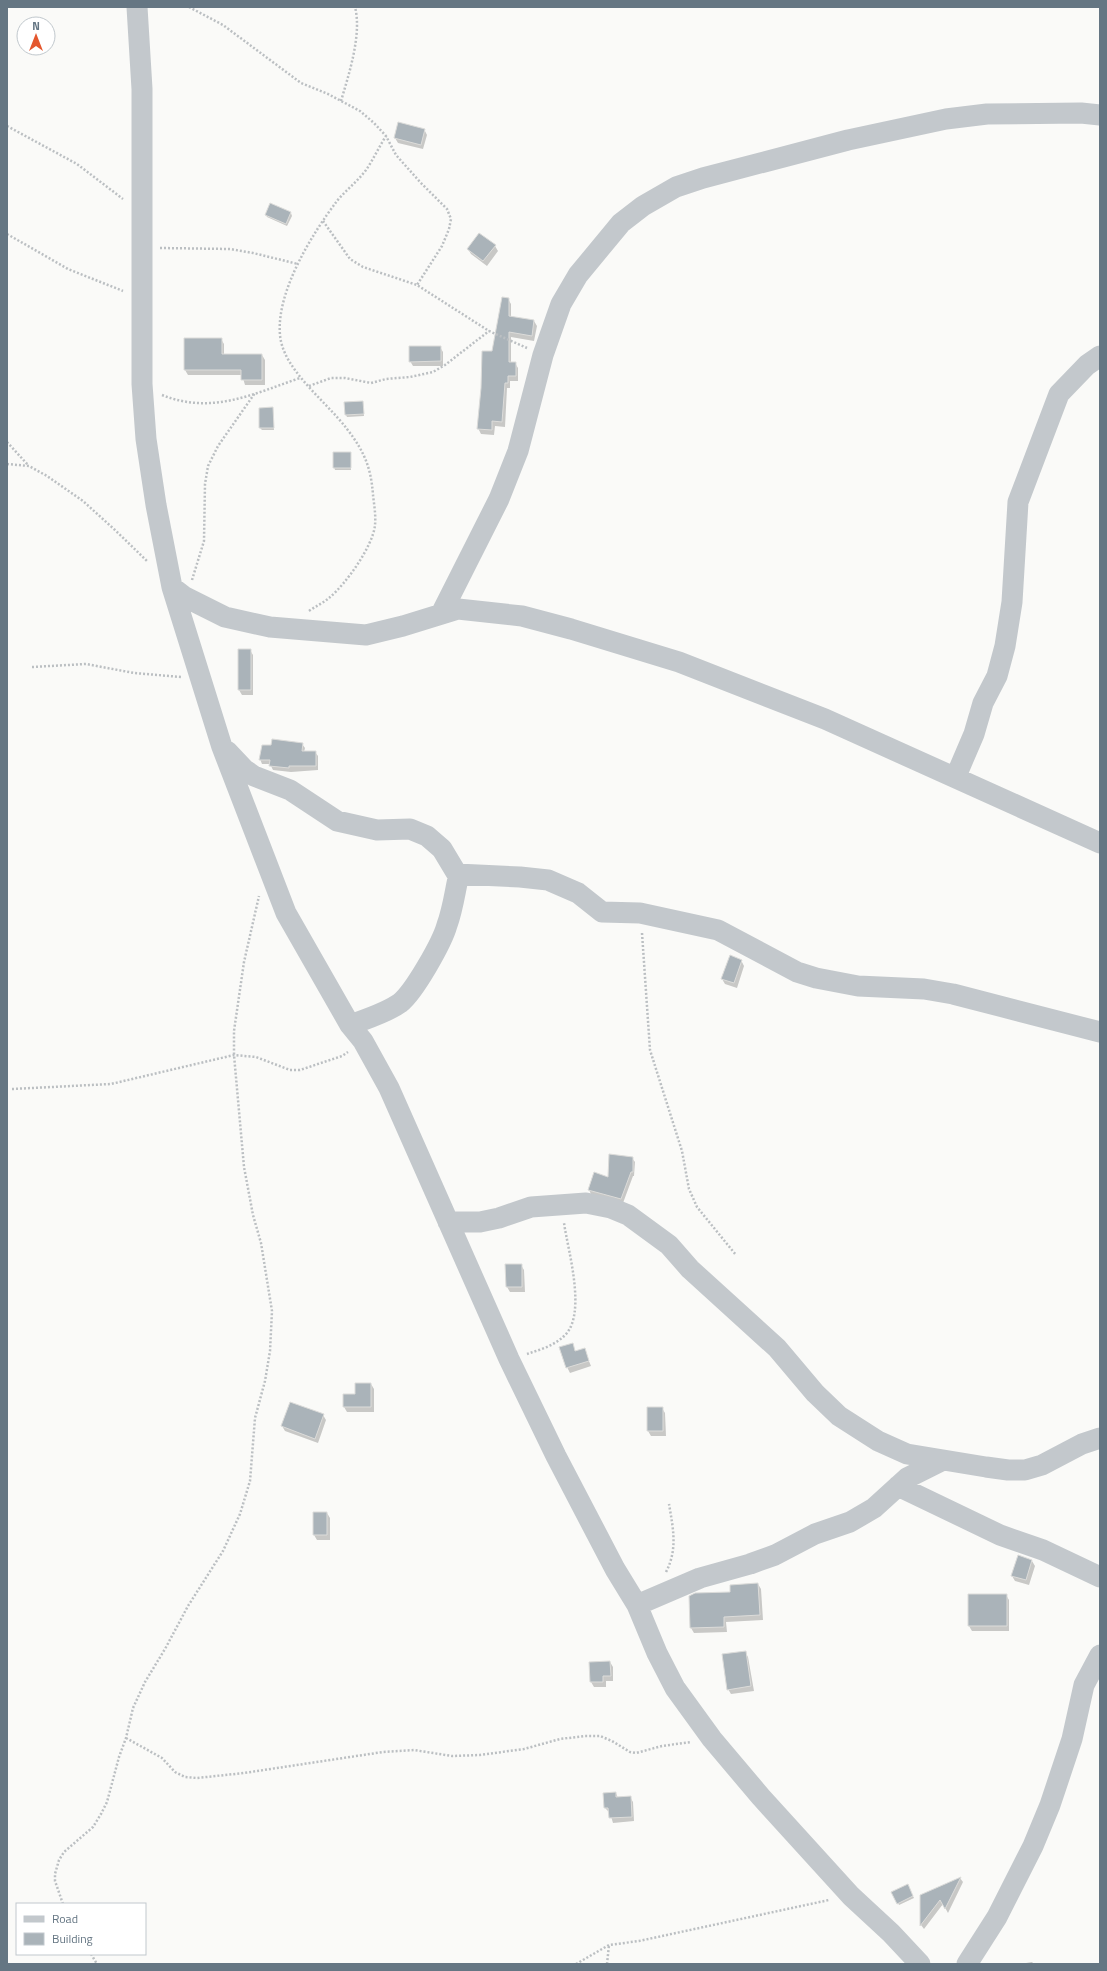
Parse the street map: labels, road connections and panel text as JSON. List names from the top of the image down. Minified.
{"legend":["Road","Building"],"north":"top"}
